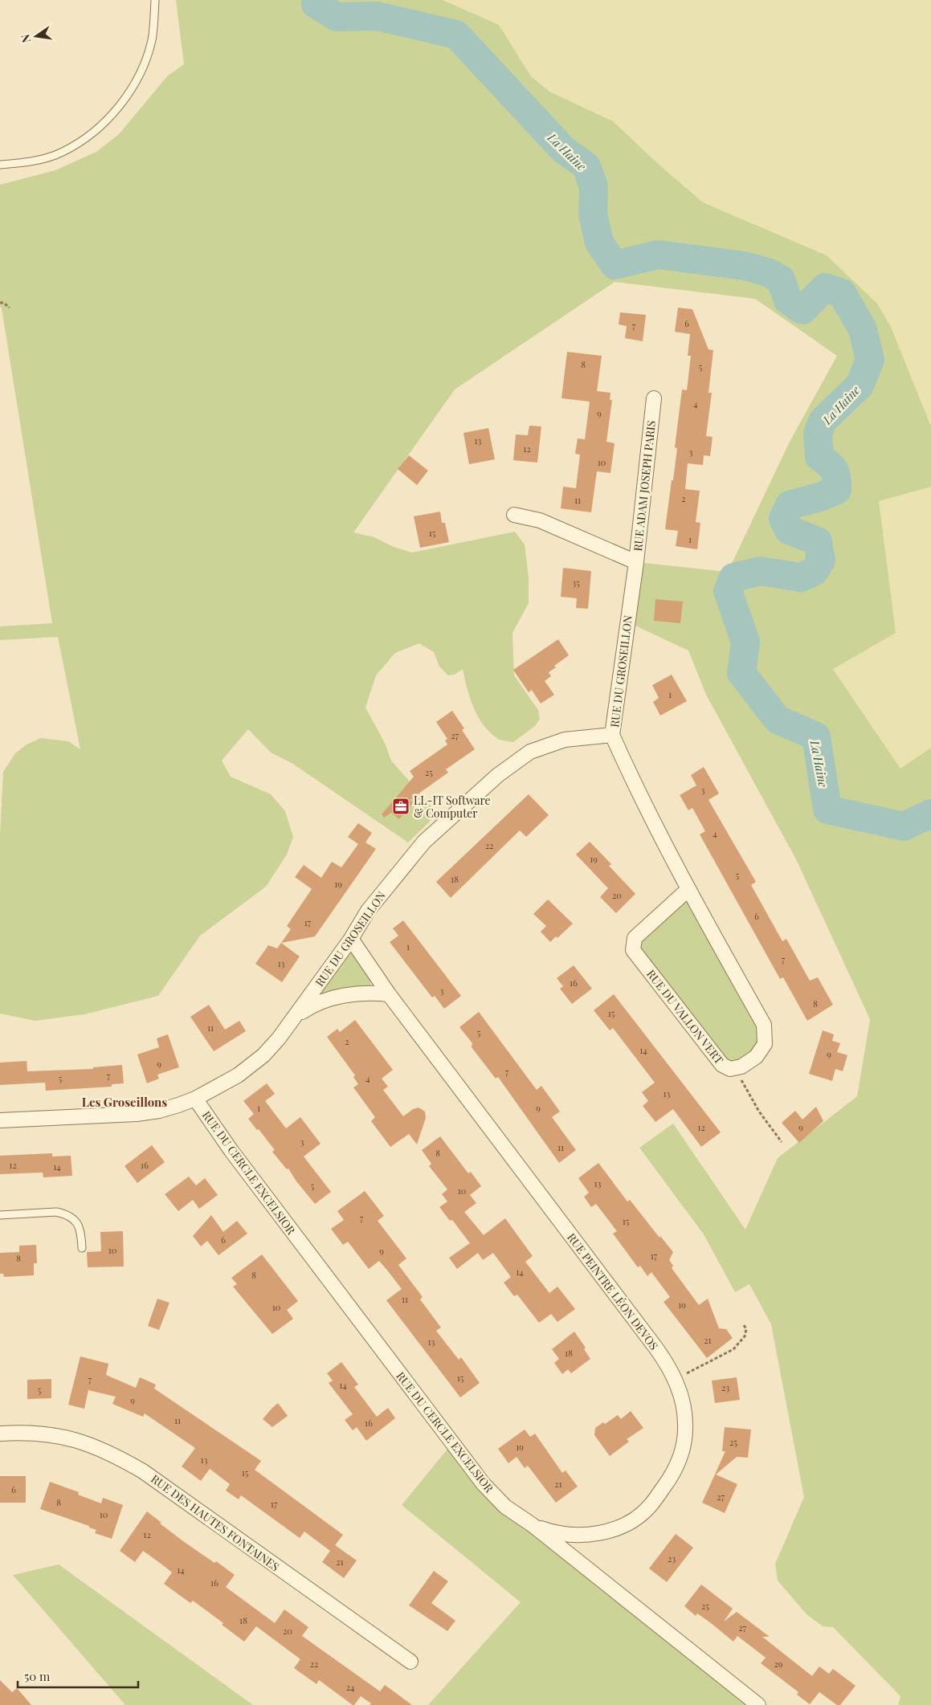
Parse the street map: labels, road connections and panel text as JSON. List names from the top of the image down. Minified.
{"streets":{"street":["RUE ADAM JOSEPH PARIS","RUE DU GROSEILLON","RUE DU VALLON VERT","RUE DU CERCLE EXCELSIOR","RUE PEINTRE LÉON DEVOS","RUE DES HAUTES FONTAINES"]},"crossings":[["RUE ADAM JOSEPH PARIS","RUE DU GROSEILLON"],["RUE DU GROSEILLON","RUE DU VALLON VERT"],["RUE DU GROSEILLON","RUE DU CERCLE EXCELSIOR"],["RUE DU GROSEILLON","RUE PEINTRE LÉON DEVOS"],["RUE DU CERCLE EXCELSIOR","RUE PEINTRE LÉON DEVOS"]],"districts":["Les Groseillons"],"water":["La Haine"],"places":{"office":["LL-IT Software & Computer"]},"house_numbers":["6","7","8","5","4","9","13","12","3","10","2","11","15","1","35","1","27","25","3","4","22","19","5","18","19","20","6","17","1","7","13","16","3","8","15","11","5","2","14","9","9","7","7","5","4","13","1","9","12","9","3","11","8","12","16","14","13","5","10","7","15","6","10","9","17","8","14","8","11","19","10","21","13","18","15","7","14","23","5","9","11","16","25","19","13","15","21","6","27","8","17","10","12","23","21","14","16","25","18","27","20","22","29","24"],"scale_bar":"50 m","north":"left"}
